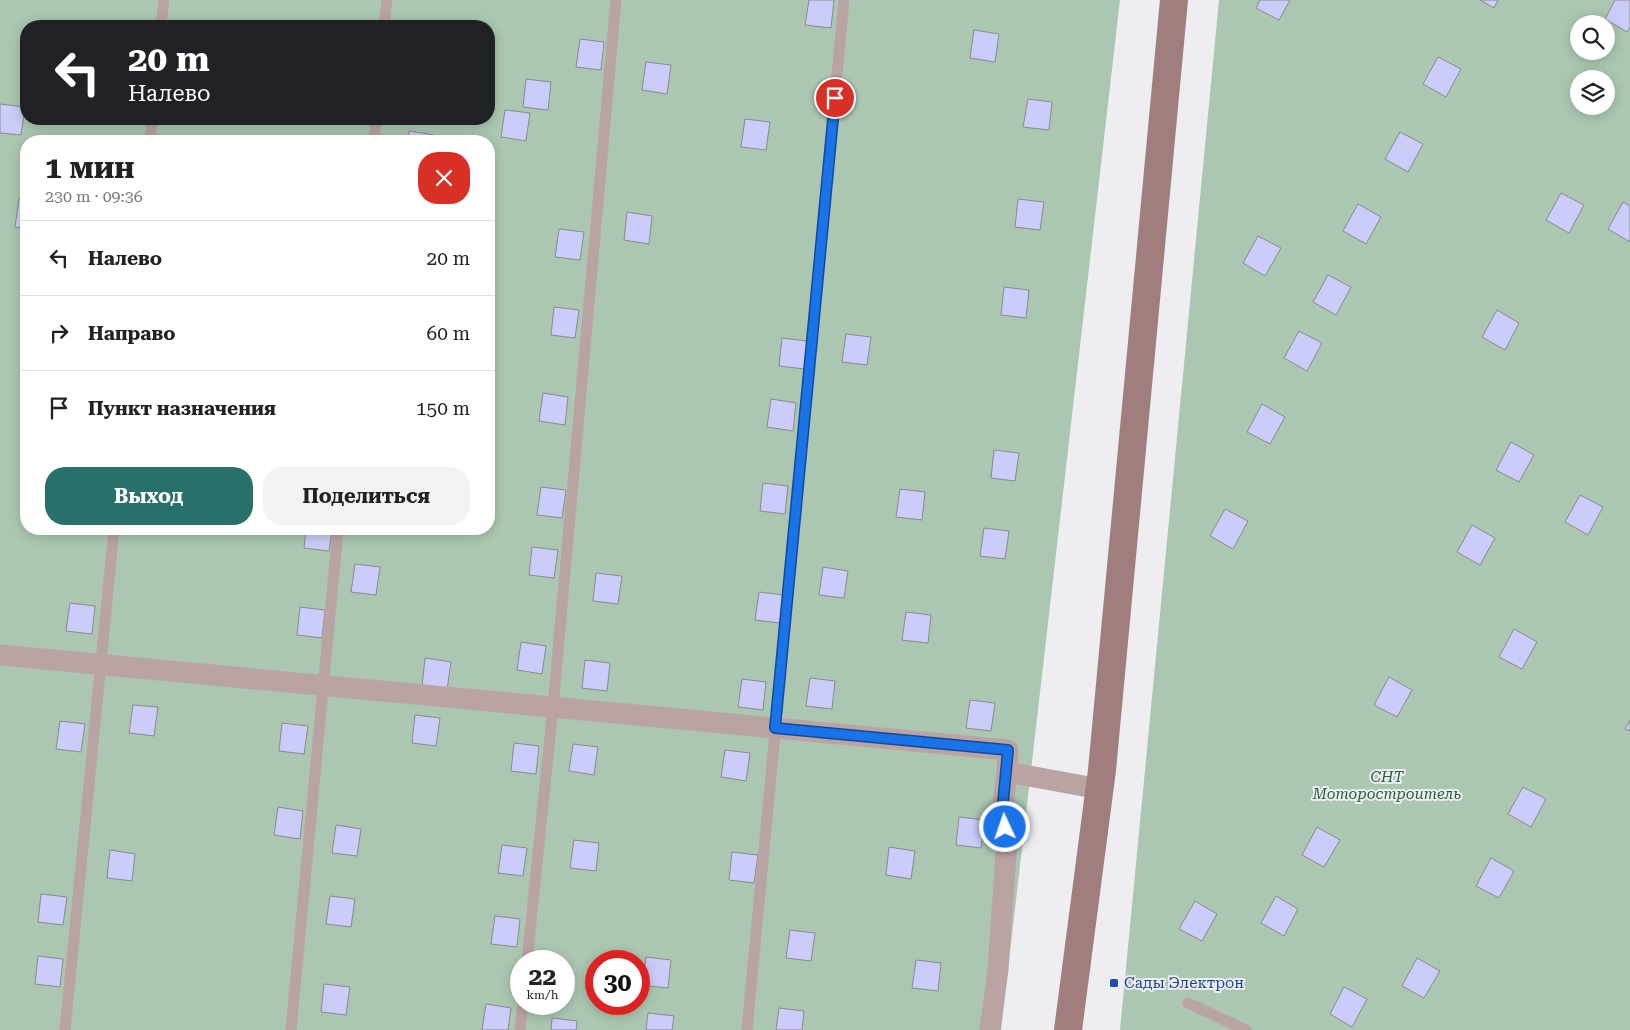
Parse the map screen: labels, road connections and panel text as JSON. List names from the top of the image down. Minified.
{"parks":["СНТ Моторостроитель"],"places":{"transit":["Сады Электрон"]},"page":{"turn":["20 m","Налево"],"heading":["1 мин","230 m · 09:36"],"list":[{"name":"Налево","value":"20 m"},{"name":"Направо","value":"60 m"},{"name":"Пункт назначения","value":"150 m"}],"buttons":["Выход","Поделиться"],"speed":"22 km/h","limit":"30"}}
